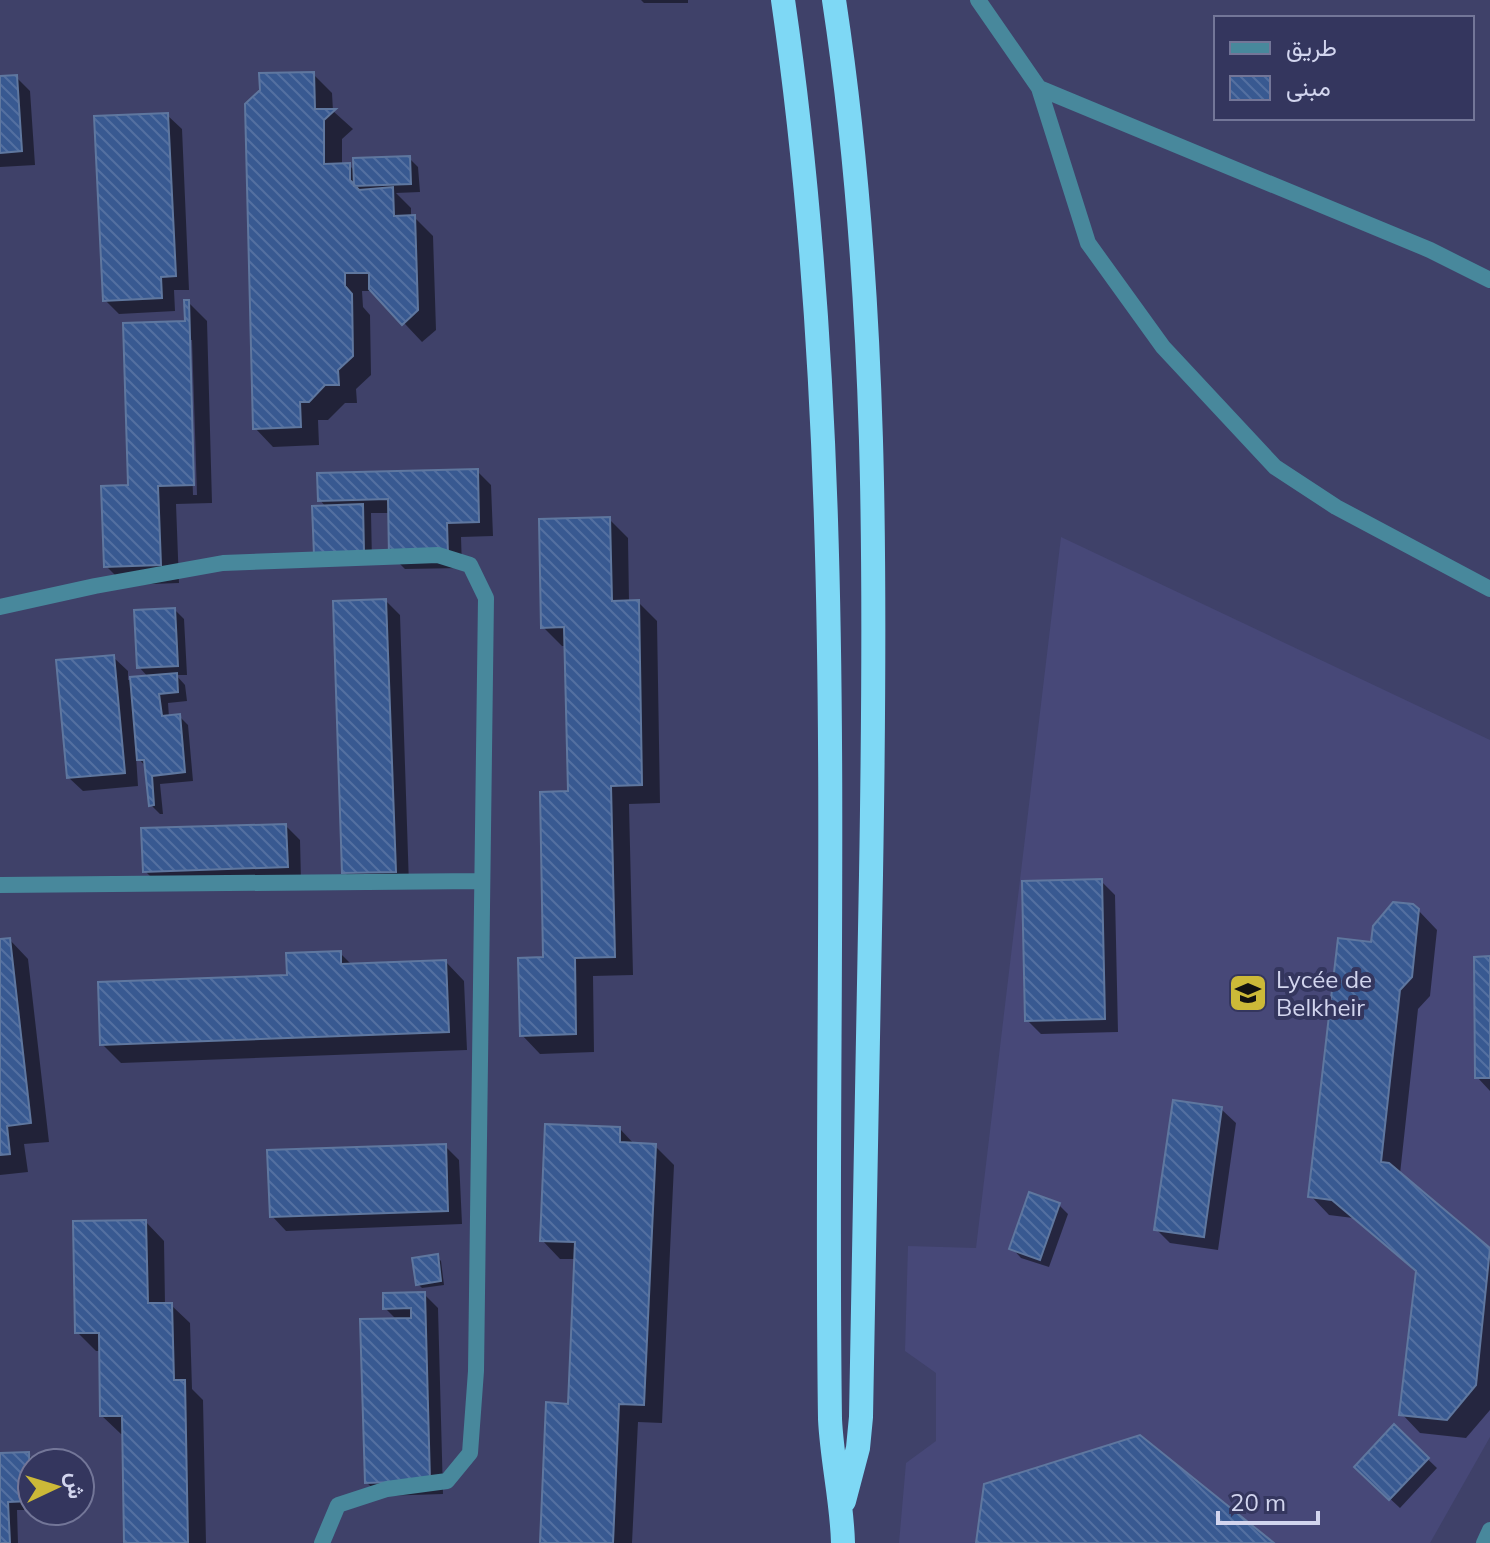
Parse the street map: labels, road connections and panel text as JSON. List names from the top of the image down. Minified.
{"places":{"school or university":["Lycée de Belkheir"]},"legend":["طريق","مبنى"],"scale_bar":"20 m","north":"right"}
